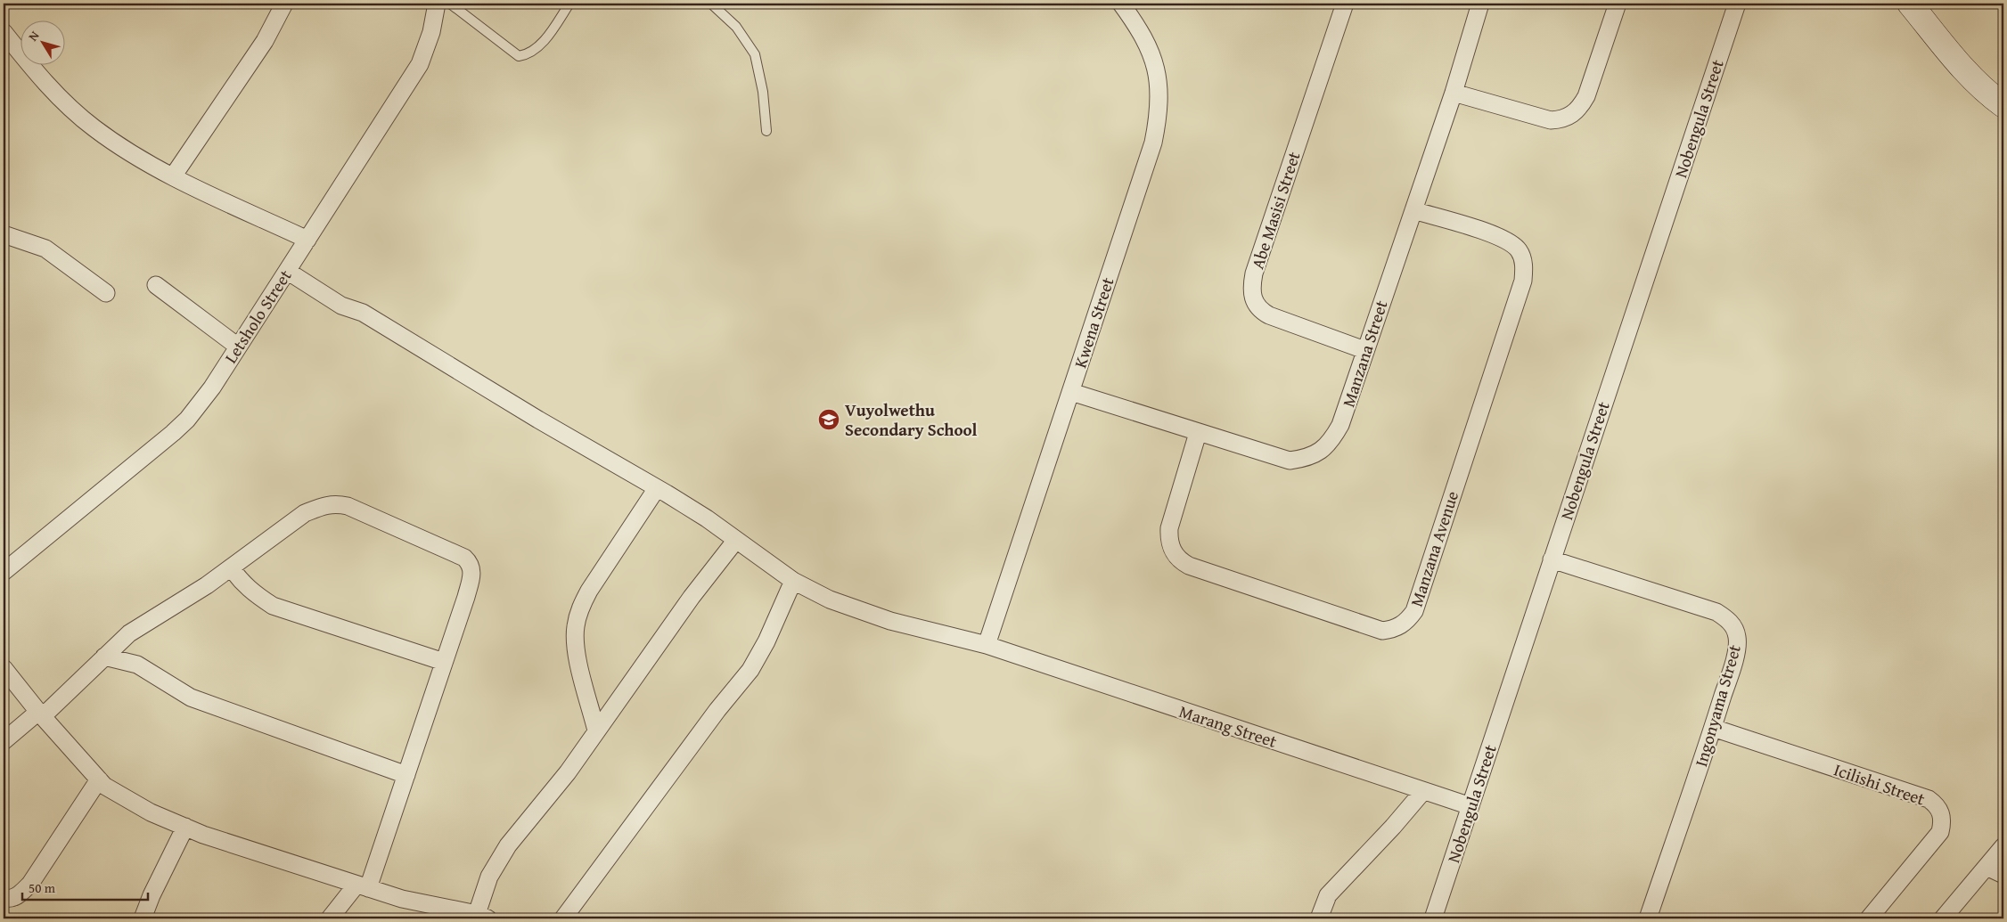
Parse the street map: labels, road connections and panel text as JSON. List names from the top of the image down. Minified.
{"streets":{"street":["Nobengula Street","Abe Masisi Street","Letsholo Street","Kwena Street","Manzana Street","Manzana Avenue","Ingonyama Street","Marang Street","Icilishi Street"]},"crossings":[["Nobengula Street","Ingonyama Street"],["Nobengula Street","Marang Street"],["Abe Masisi Street","Manzana Street"],["Letsholo Street","Marang Street"],["Kwena Street","Manzana Street"],["Kwena Street","Marang Street"],["Manzana Street","Manzana Avenue"],["Ingonyama Street","Icilishi Street"]],"places":{"school or university":["Vuyolwethu Secondary School"]},"scale_bar":"50 m","north":"top left"}
